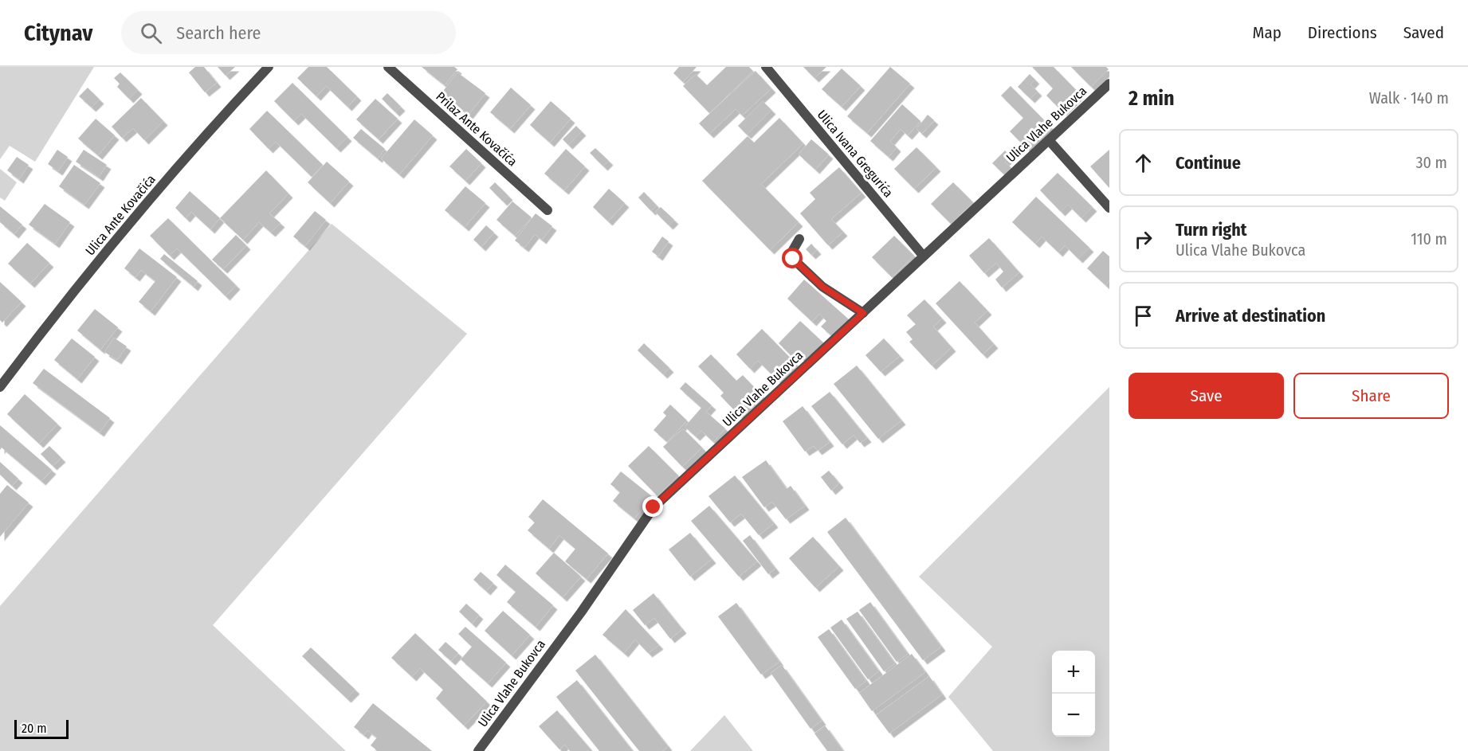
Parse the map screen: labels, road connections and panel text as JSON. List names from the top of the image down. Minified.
{"streets":{"street":["Ulica Vlahe Bukovca","Prilaz Ante Kovačića","Ulica Ivana Gregurića","Ulica Ante Kovačića"]},"crossings":[["Ulica Vlahe Bukovca","Ulica Ivana Gregurića"]],"scale_bar":"20 m","page":{"header":"Citynav","search":"Search here","nav":["Map","Directions","Saved"],"heading":["2 min","Walk · 140 m"],"list":[["Continue","30 m"],["Turn right","Ulica Vlahe Bukovca","110 m"],"Arrive at destination"],"buttons":["Save","Share"],"map_buttons":["+","−"],"scale":"20 m"}}
